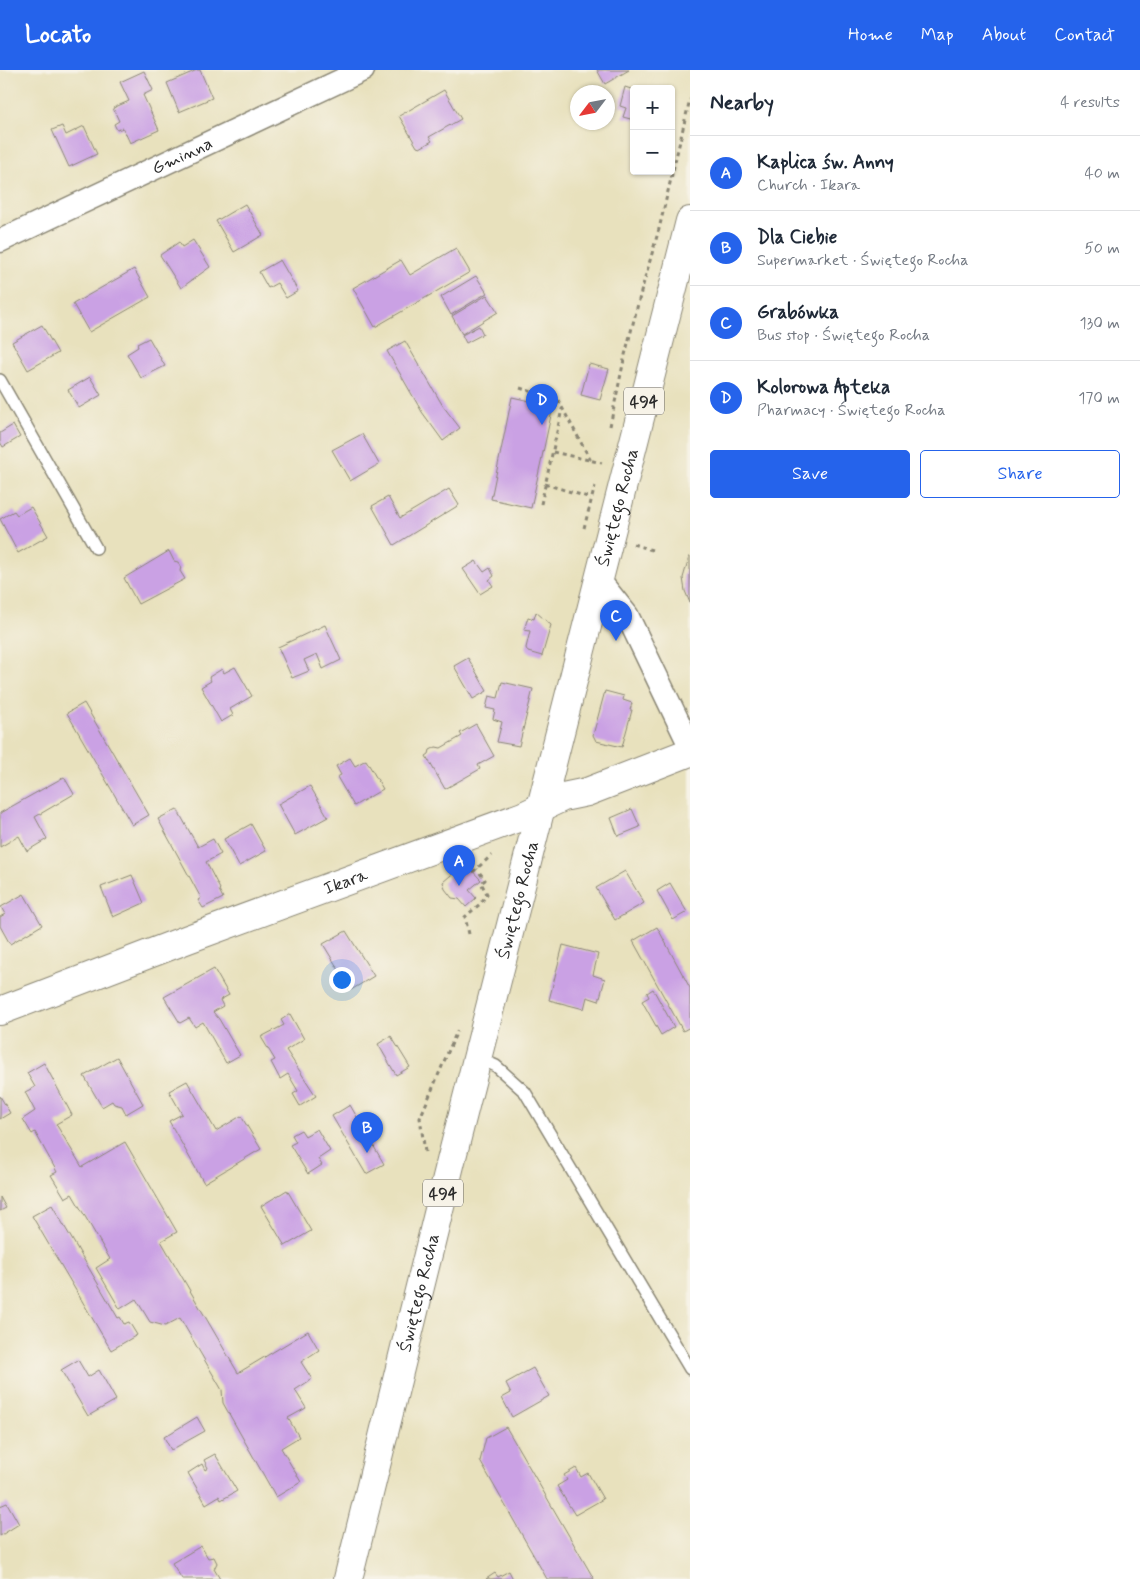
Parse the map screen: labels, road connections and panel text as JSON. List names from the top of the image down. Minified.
{"streets":{"main road":["494","Świętego Rocha","Ikara"],"street":["Gminna"]},"crossings":[["Świętego Rocha","Ikara"]],"north":"bottom left","page":{"header":"Locato","nav":["Home","Map","About","Contact"],"heading":["Nearby","4 results"],"map_buttons":["+","−"],"list":[{"mark":"A","name":"Kaplica św. Anny","note":"Church · Ikara","value":"40 m"},{"mark":"B","name":"Dla Ciebie","note":"Supermarket · Świętego Rocha","value":"50 m"},{"mark":"C","name":"Grabówka","note":"Bus stop · Świętego Rocha","value":"130 m"},{"mark":"D","name":"Kolorowa Apteka","note":"Pharmacy · Świętego Rocha","value":"170 m"}],"pins":["D","C","A","B"],"buttons":["Save","Share"]}}
